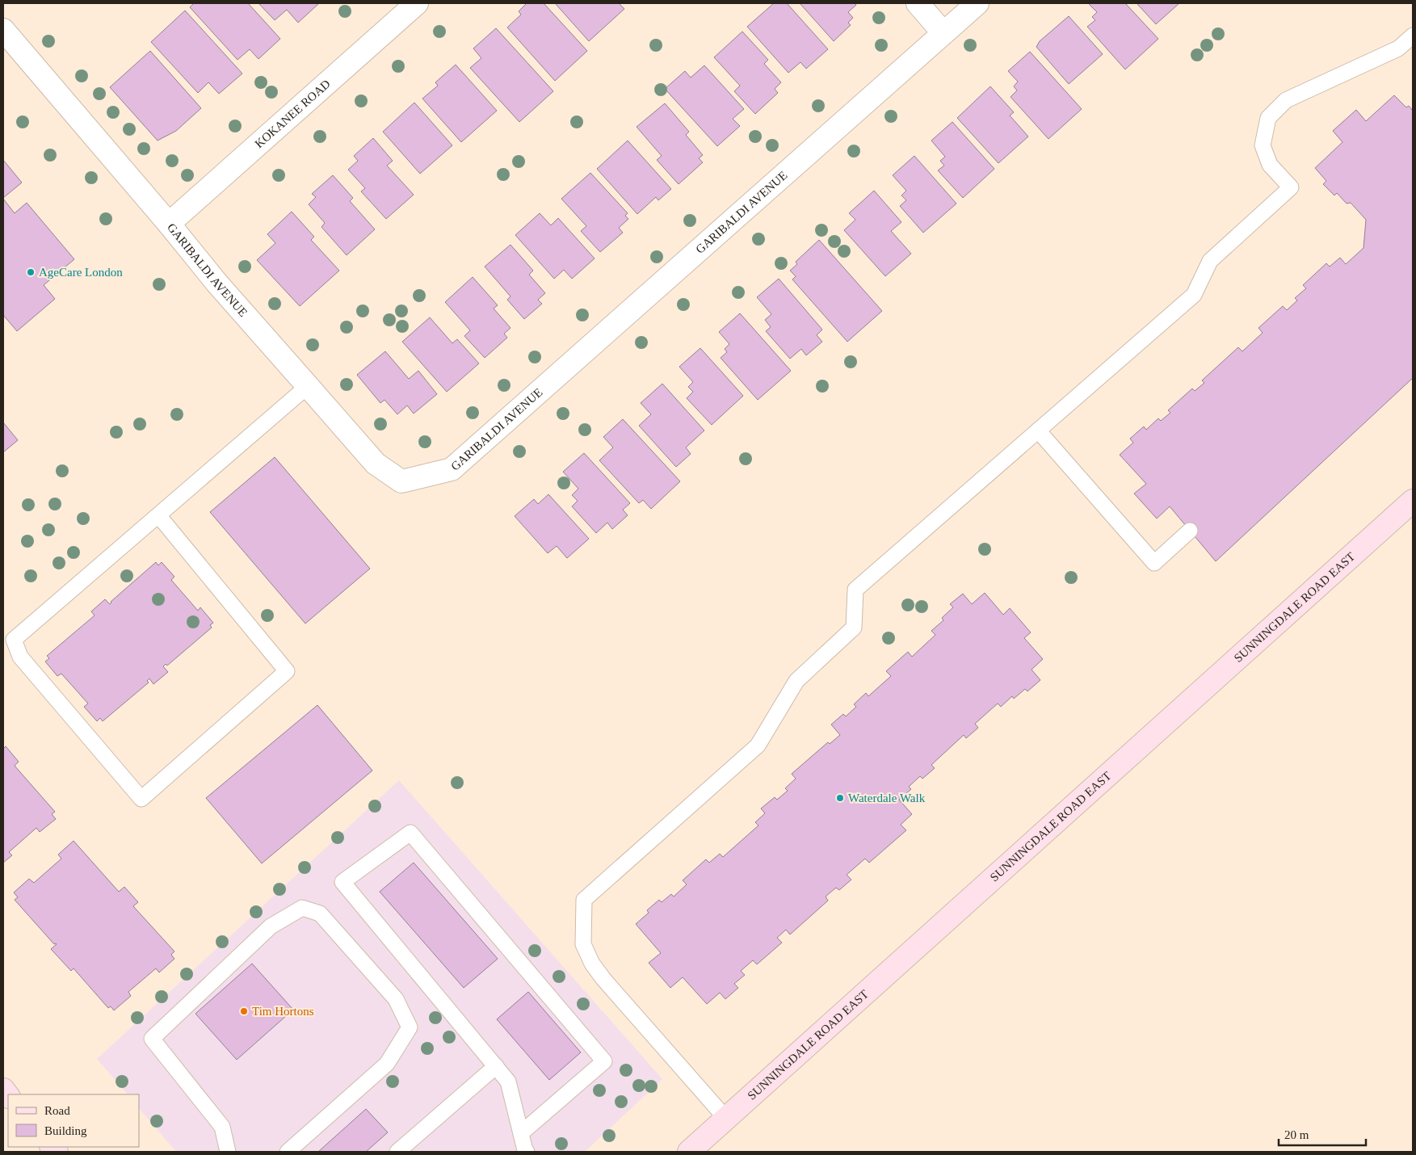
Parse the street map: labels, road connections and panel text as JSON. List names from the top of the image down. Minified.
{"streets":{"main road":["SUNNINGDALE ROAD EAST"],"street":["KOKANEE ROAD","GARIBALDI AVENUE"]},"crossings":[["KOKANEE ROAD","GARIBALDI AVENUE"]],"places":["AgeCare London","Waterdale Walk","Tim Hortons"],"legend":["Road","Building"],"scale_bar":"20 m"}
